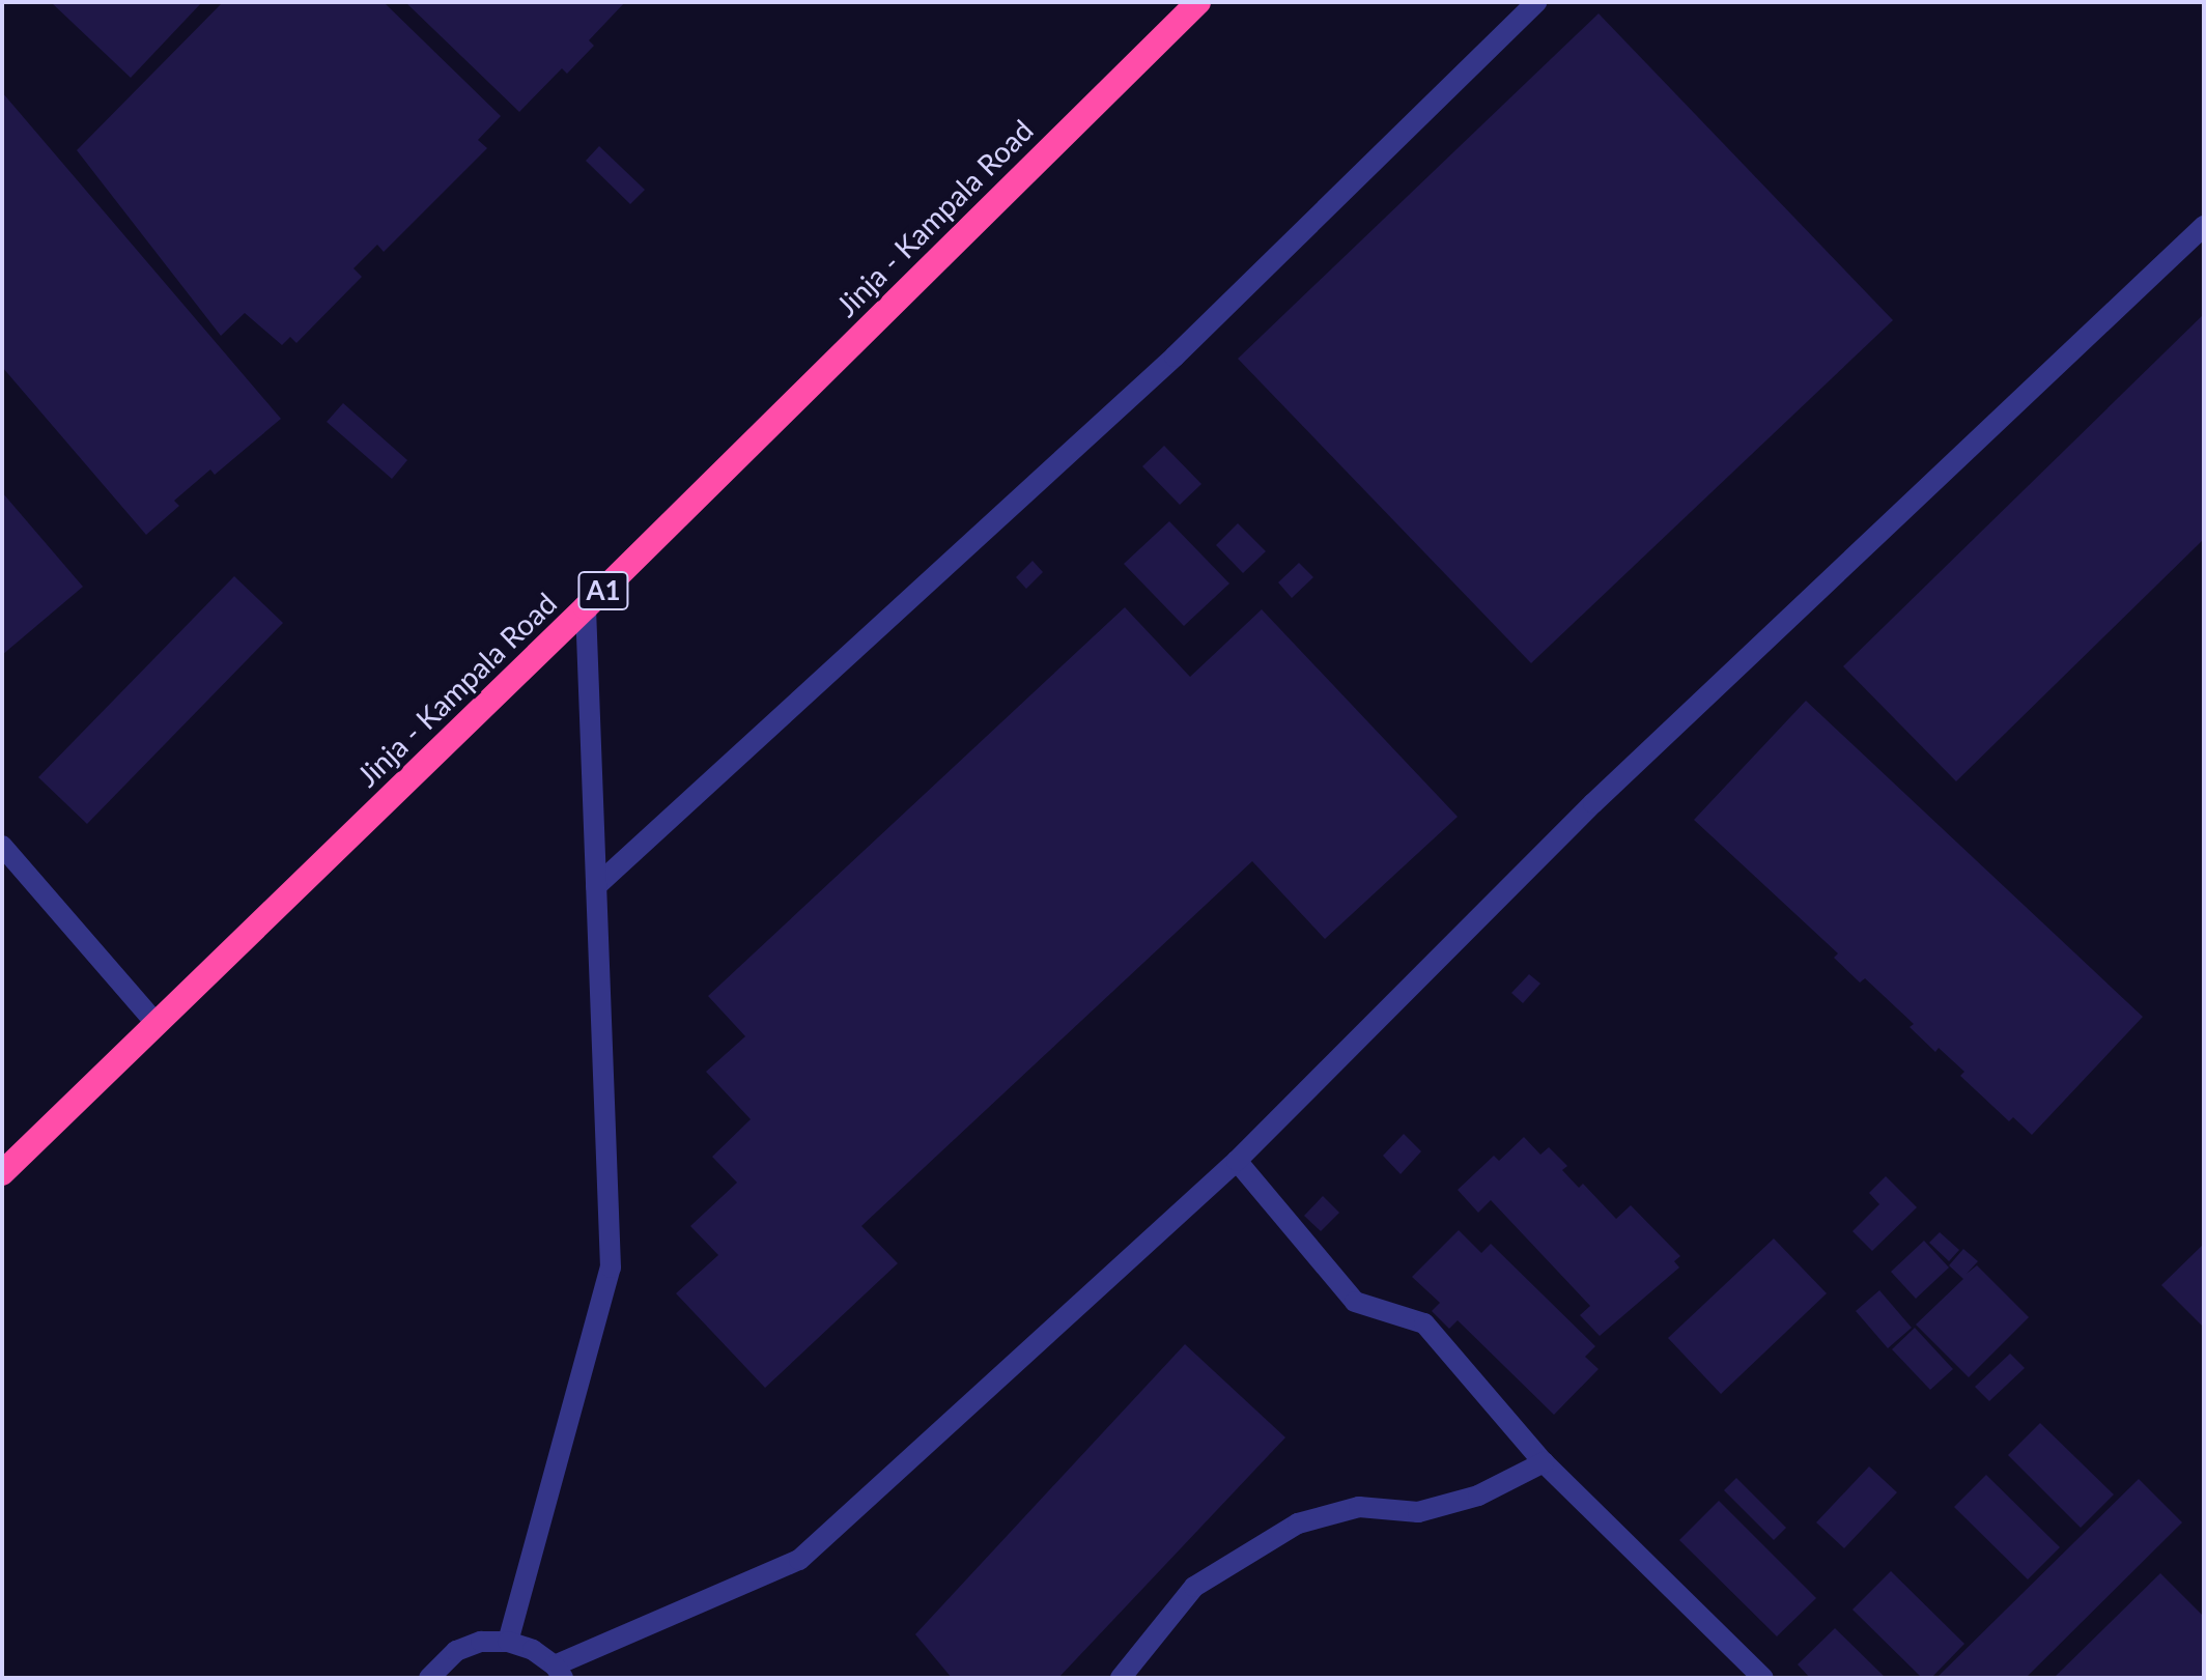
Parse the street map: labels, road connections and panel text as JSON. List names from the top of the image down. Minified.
{"streets":{"highway":["Jinja - Kampala Road","A1"]}}
